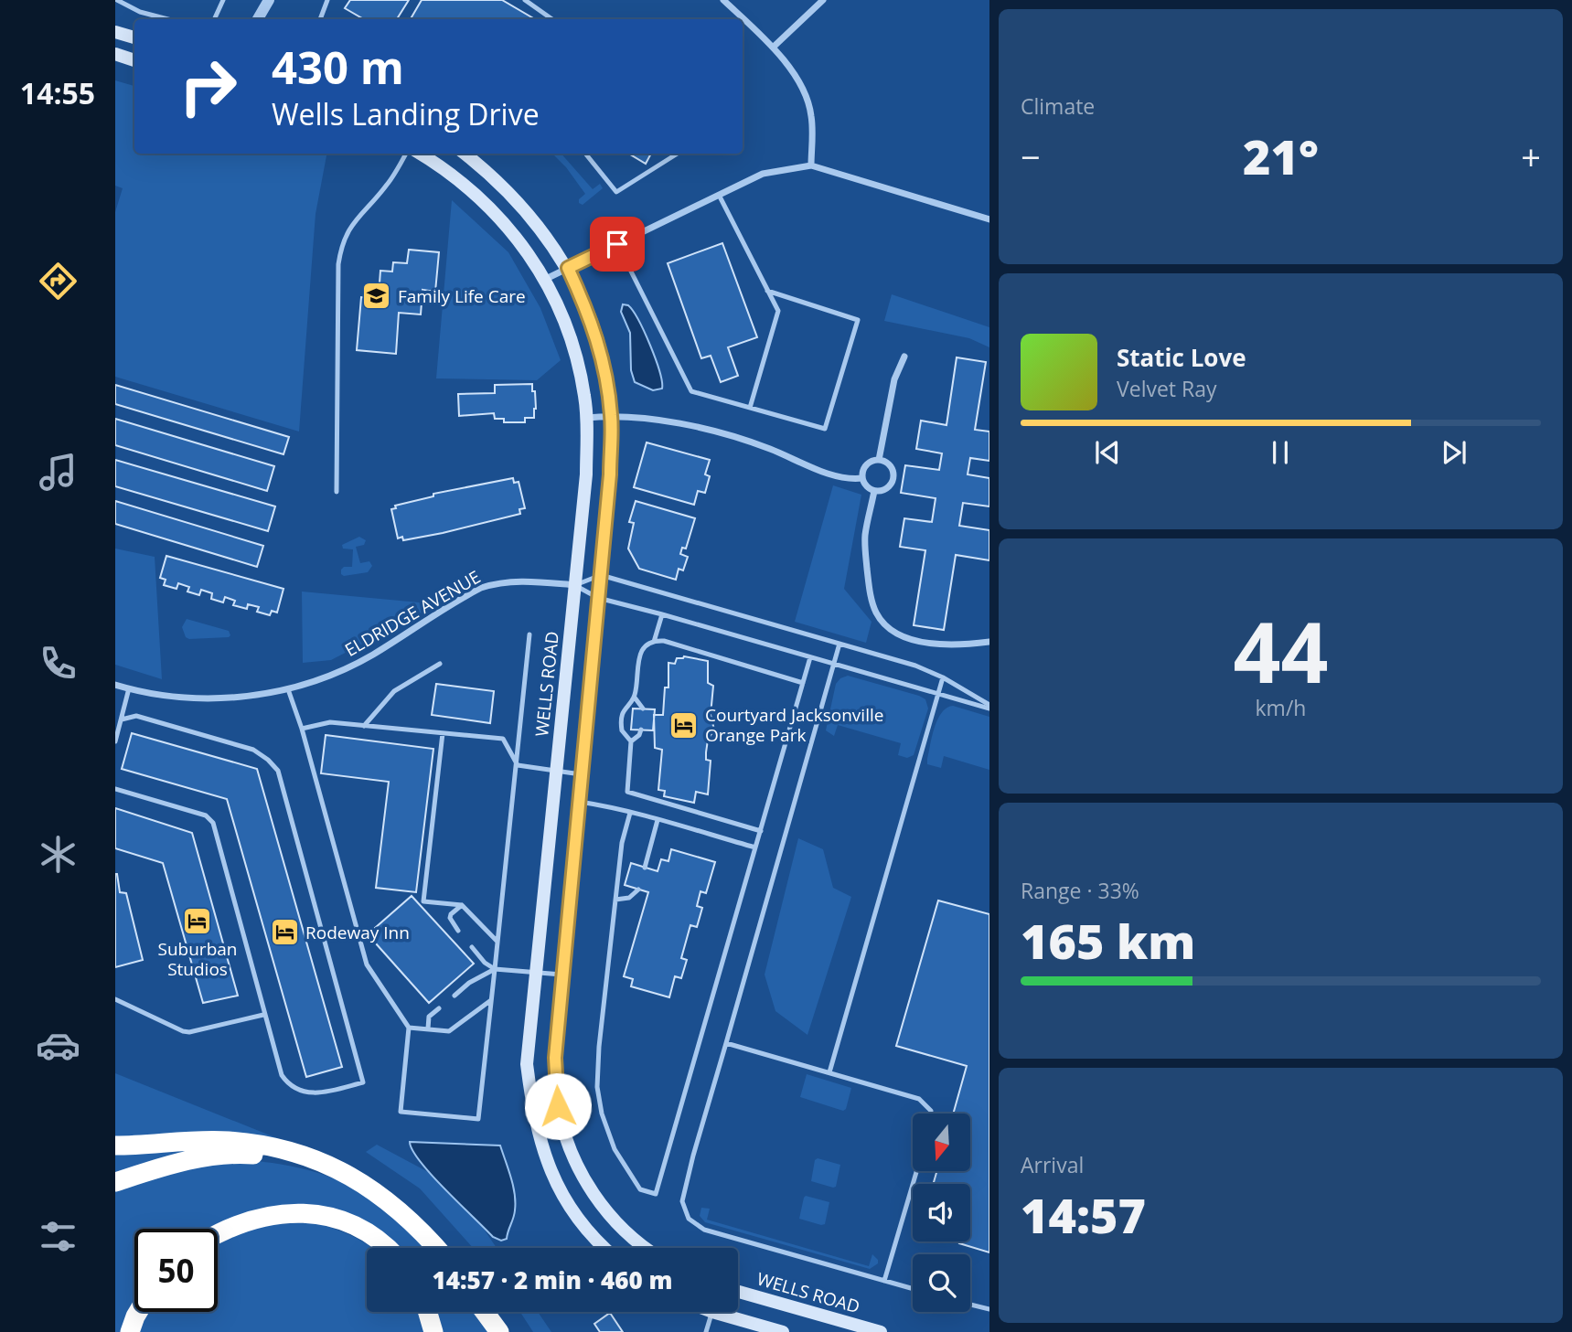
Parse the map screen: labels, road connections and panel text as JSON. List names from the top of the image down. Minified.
{"streets":{"main road":["WELLS ROAD"],"street":["ELDRIDGE AVENUE"]},"crossings":[["ELDRIDGE AVENUE","WELLS ROAD"]],"places":{"school or university":["Family Life Care"],"hotel":["Courtyard Jacksonville Orange Park","Suburban Studios","Rodeway Inn"]},"north":"bottom","page":{"tabs":"14:55","tile":["Climate",["44","km/h"],["Range · 33%","165 km"],["Arrival","14:57"]],"turn":["430 m","Wells Landing Drive"],"heat":["−","21°","+"],"song":["Static Love","Velvet Ray"],"limit":"50","trip":"14:57 · 2 min · 460 m"}}
